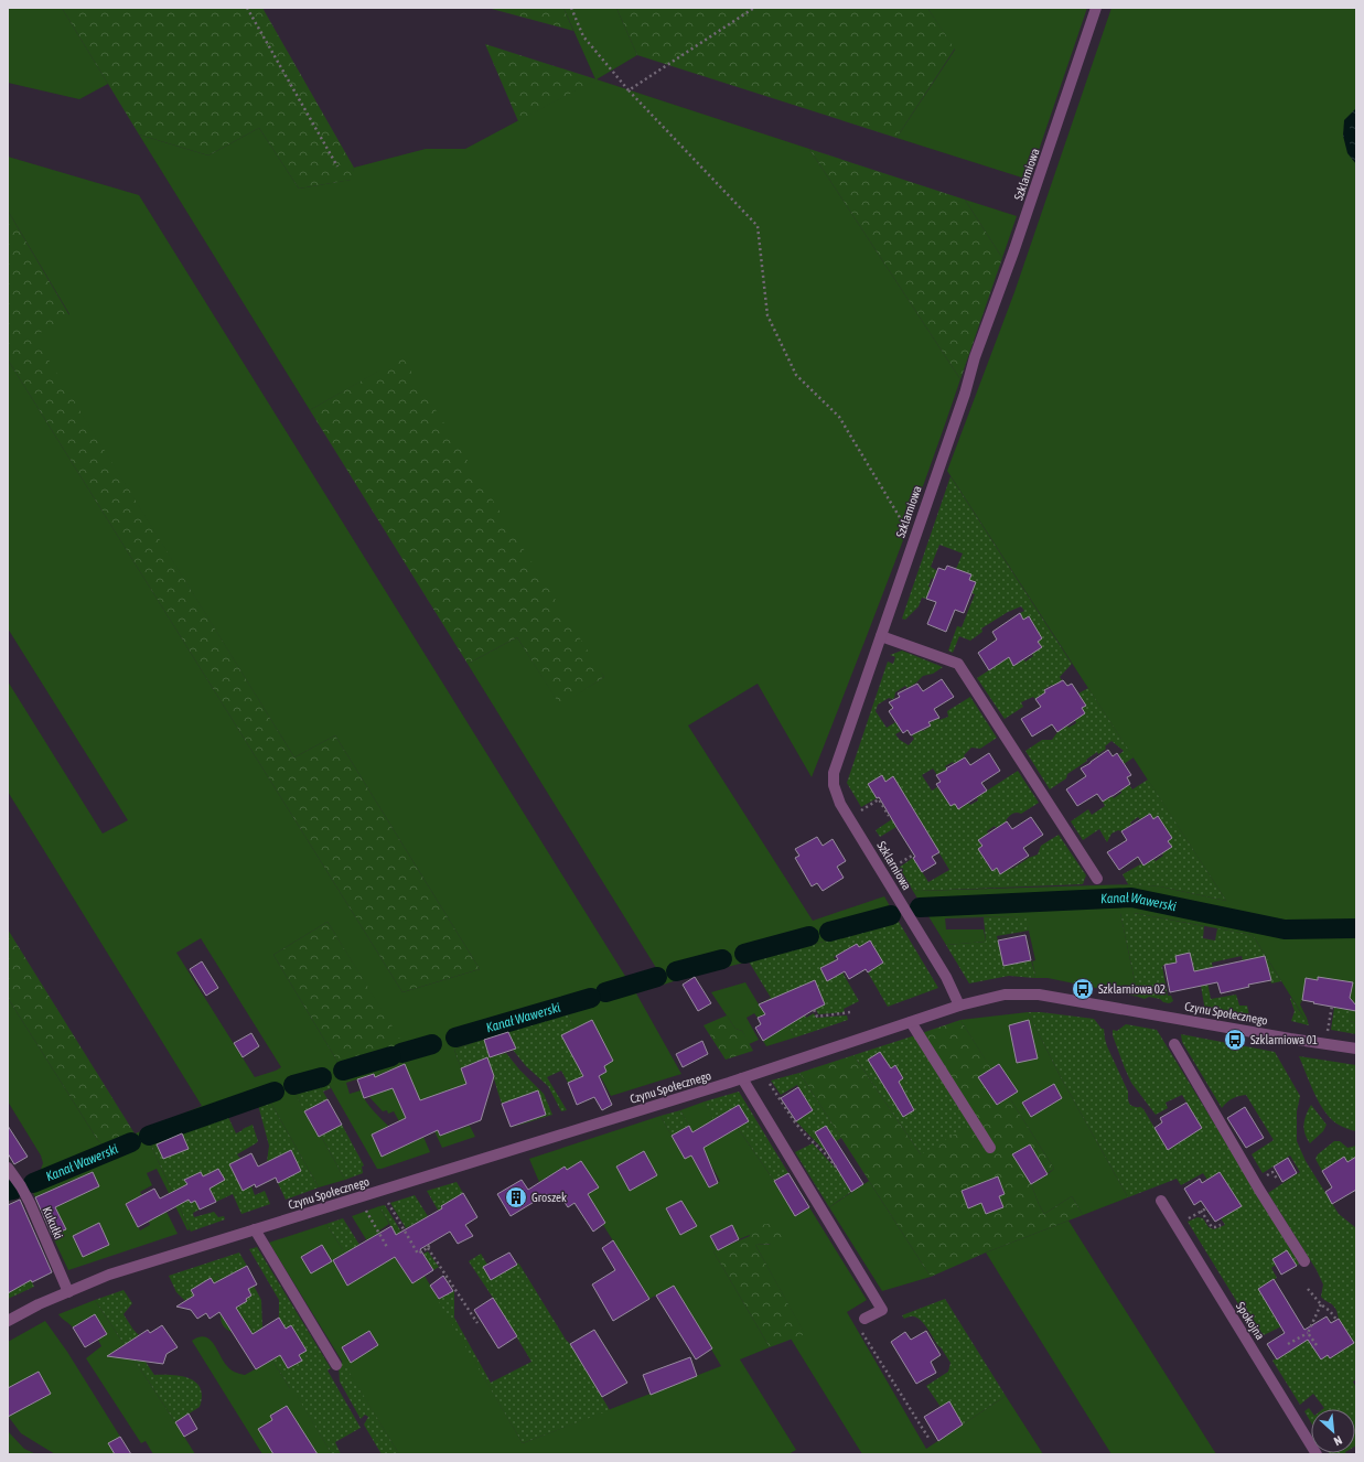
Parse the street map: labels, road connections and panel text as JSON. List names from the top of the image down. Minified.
{"streets":{"street":["Szklarniowa","Czynu Społecznego","Kukułki","Spokojna"]},"crossings":[["Szklarniowa","Czynu Społecznego"],["Czynu Społecznego","Kukułki"]],"water":["Kanał Wawerski"],"places":{"bus stop":["Szklarniowa 02","Szklarniowa 01"],"building":["Groszek"]},"north":"bottom right"}
